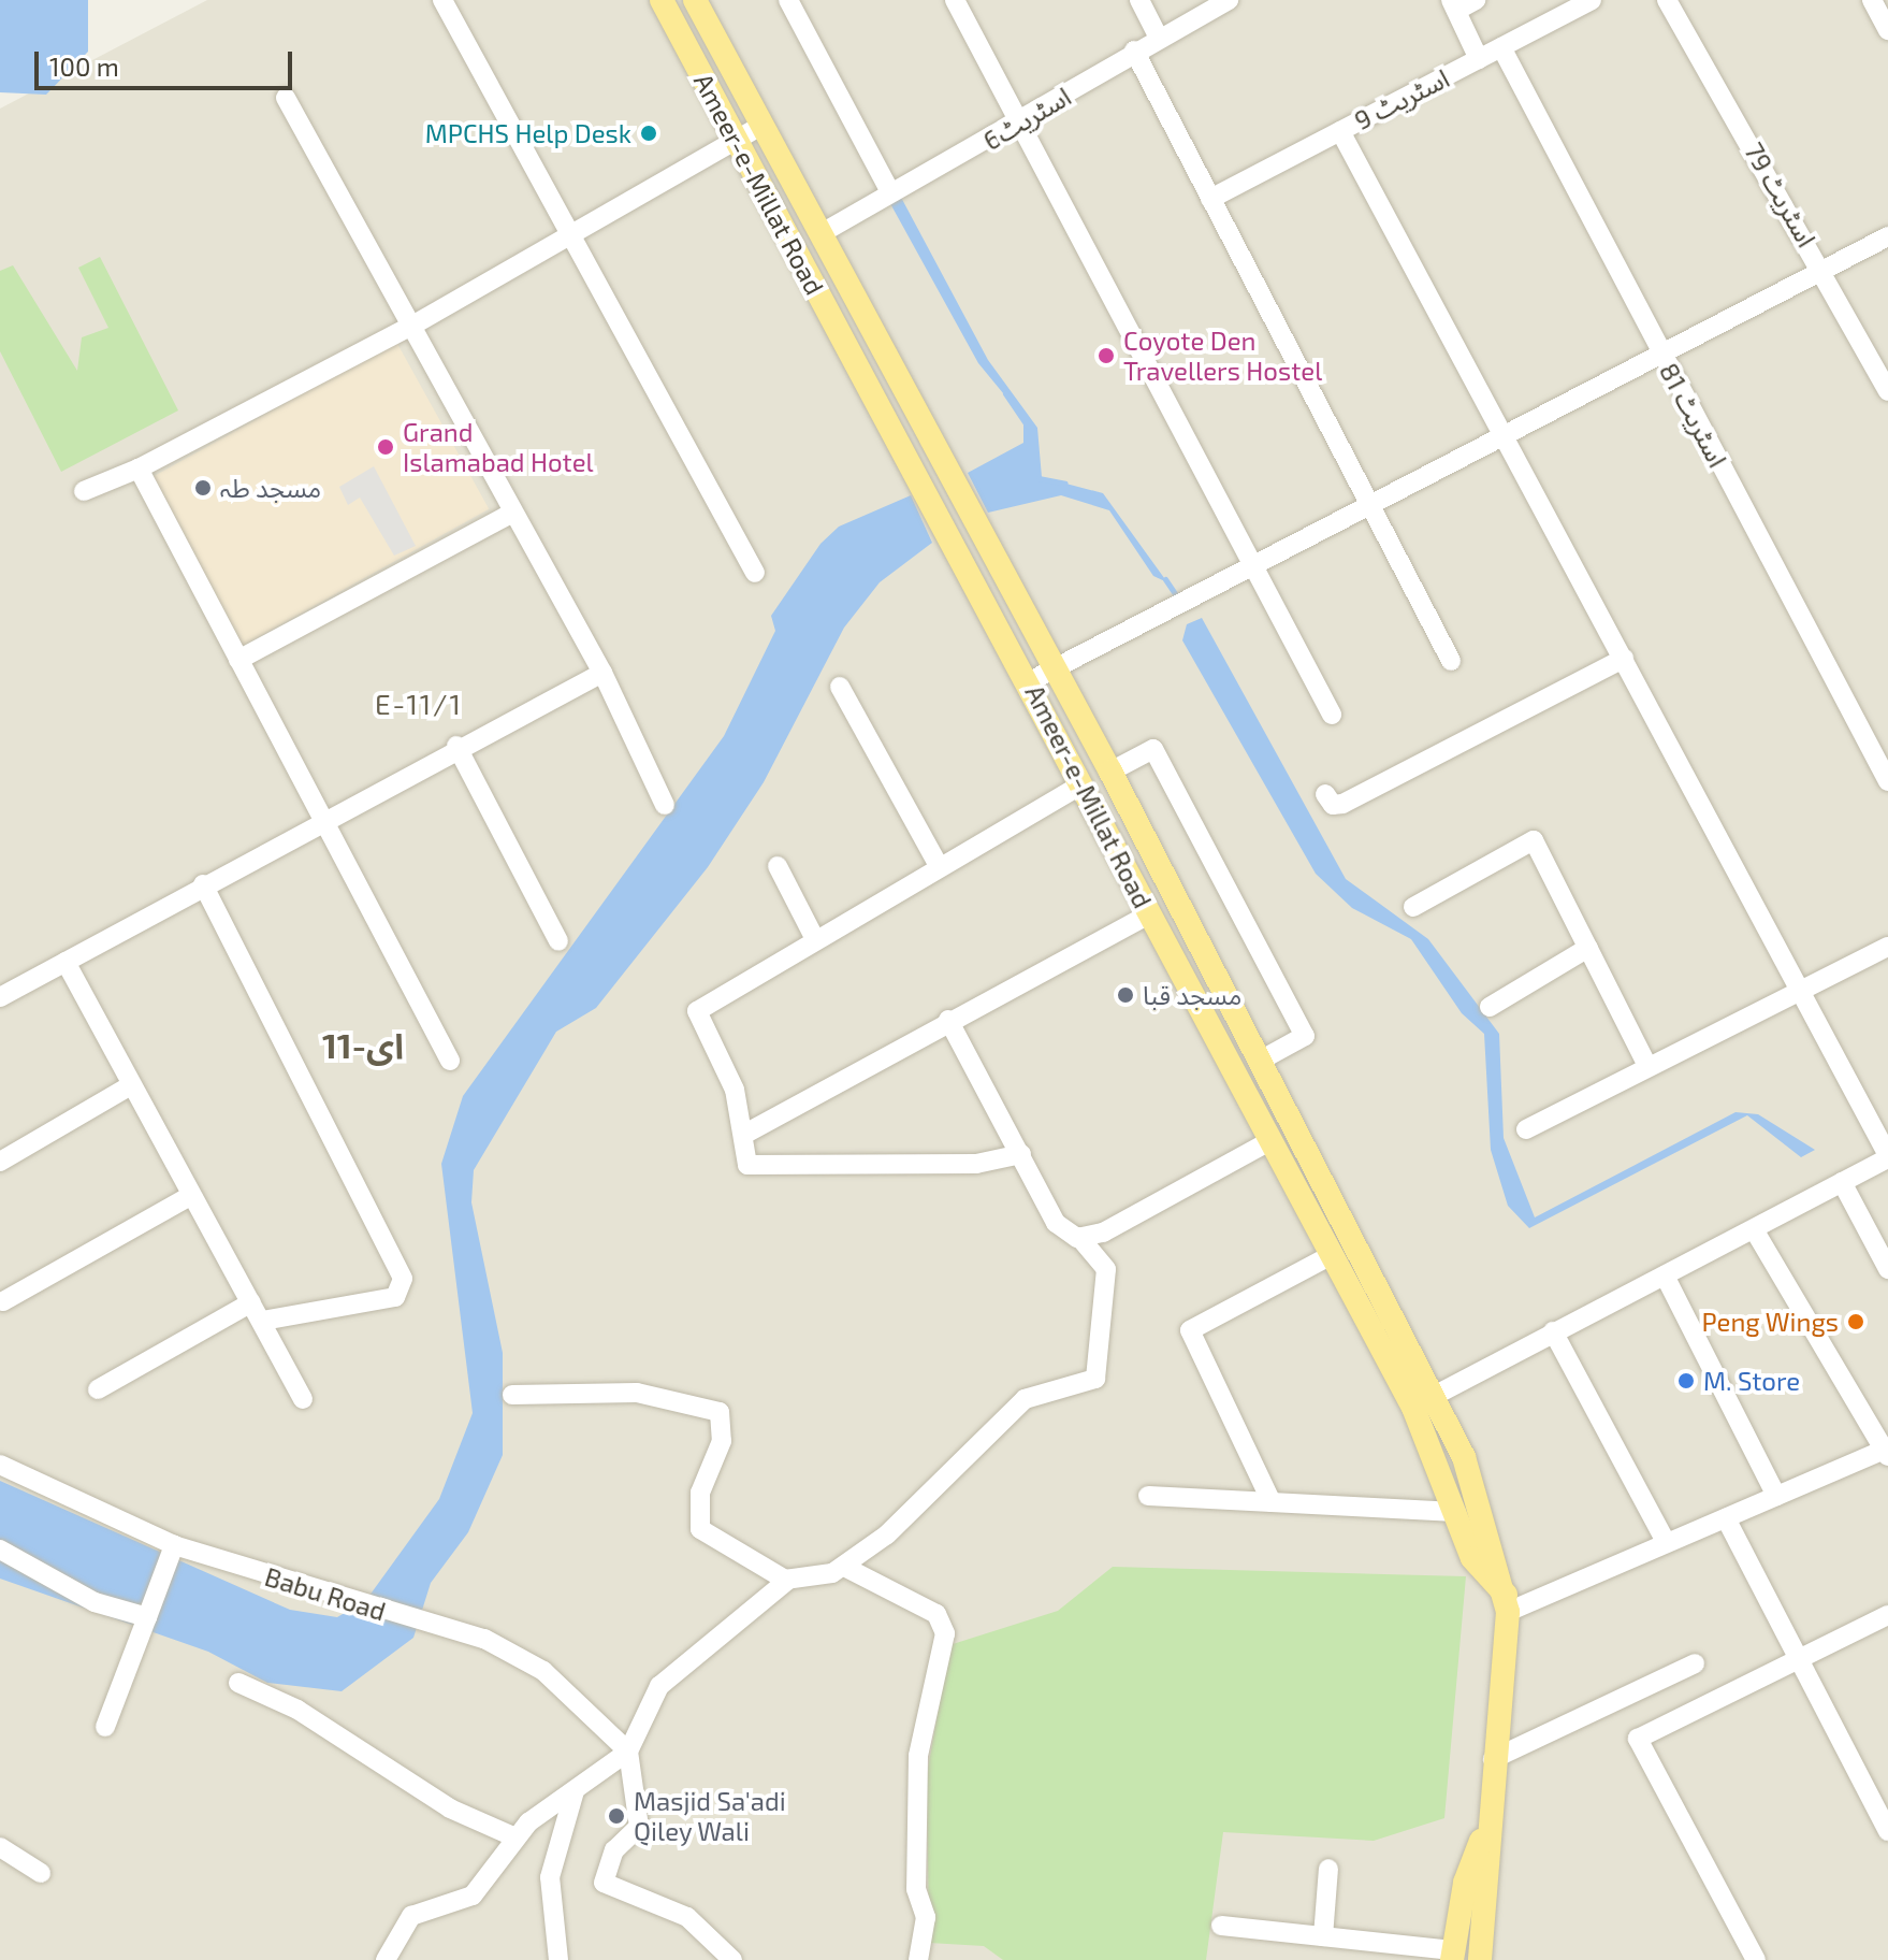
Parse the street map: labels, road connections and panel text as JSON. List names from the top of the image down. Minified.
{"streets":{"main road":["Ameer-e-Millat Road"],"street":["اسٹریٹ 9","اسٹریٹ6","اسٹریٹ 79","اسٹریٹ 81","Babu Road"]},"crossings":[["اسٹریٹ 9","اسٹریٹ 81"],["اسٹریٹ6","Ameer-e-Millat Road"]],"districts":["E-11/1","ای-11"],"places":["MPCHS Help Desk","Coyote Den Travellers Hostel","Grand Islamabad Hotel","مسجد طہ","مسجد قبا","Peng Wings","M. Store","Masjid Sa'adi Qiley Wali"],"scale_bar":"100 m"}
